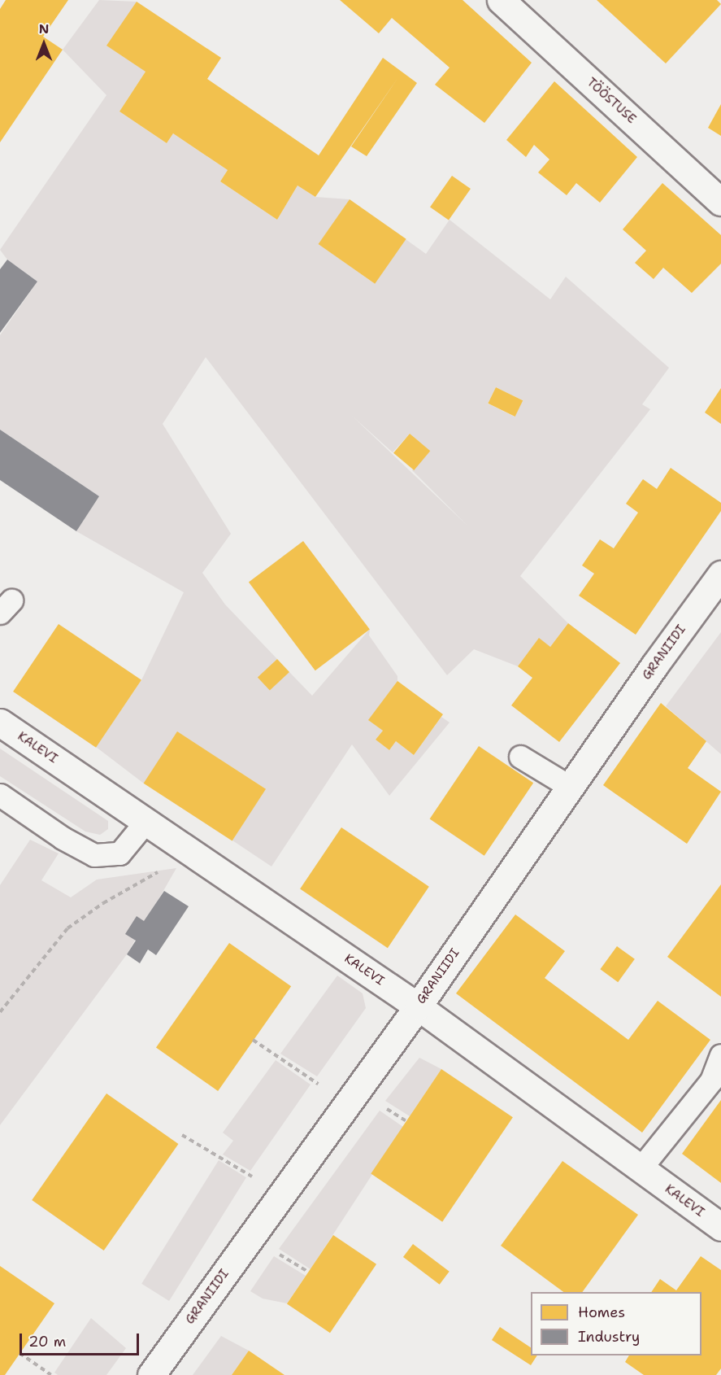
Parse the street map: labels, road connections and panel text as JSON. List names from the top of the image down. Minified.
{"streets":{"street":["TÖÖSTUSE","GRANIIDI","KALEVI"]},"crossings":[["GRANIIDI","KALEVI"]],"legend":["Homes","Industry"],"scale_bar":"20 m","north":"top"}
